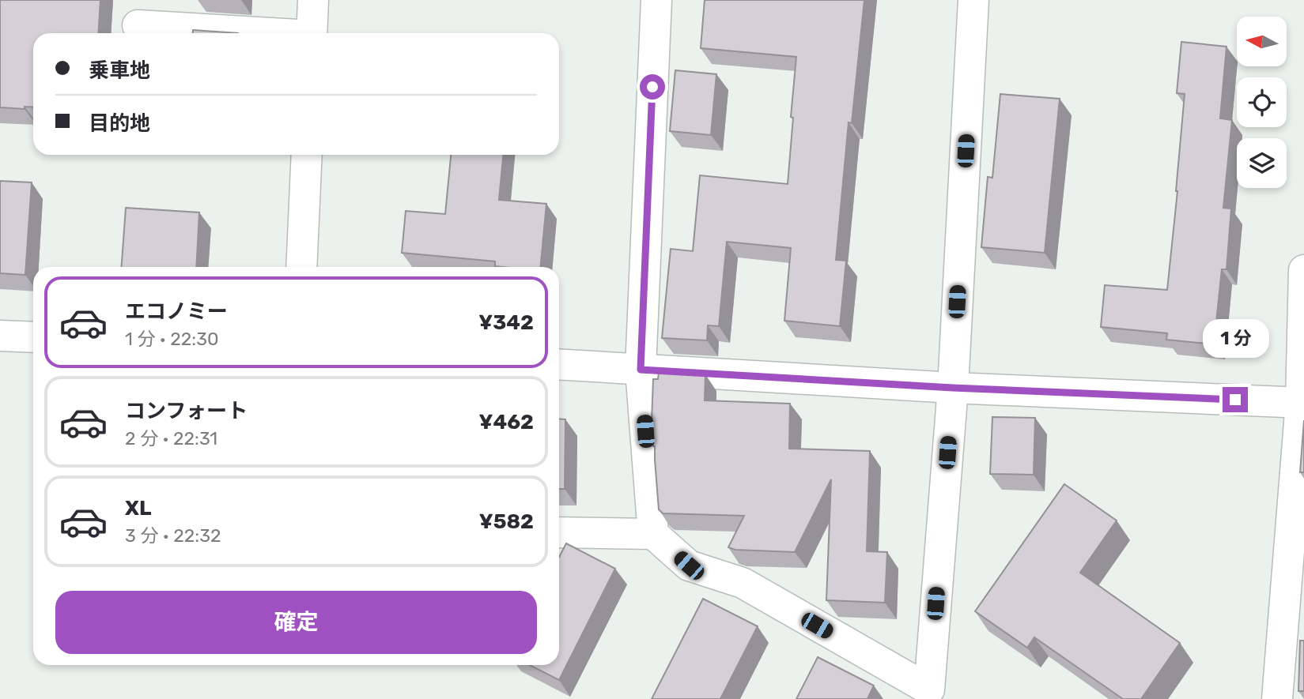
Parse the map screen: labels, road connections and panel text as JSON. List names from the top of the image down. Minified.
{"north":"left","page":{"banner":["乗車地","目的地"],"list":[{"name":"エコノミー","note":"1 分 · 22:30","value":"¥342"},{"name":"コンフォート","note":"2 分 · 22:31","value":"¥462"},{"name":"XL","note":"3 分 · 22:32","value":"¥582"}],"bubble":"1 分","buttons":"確定"}}
